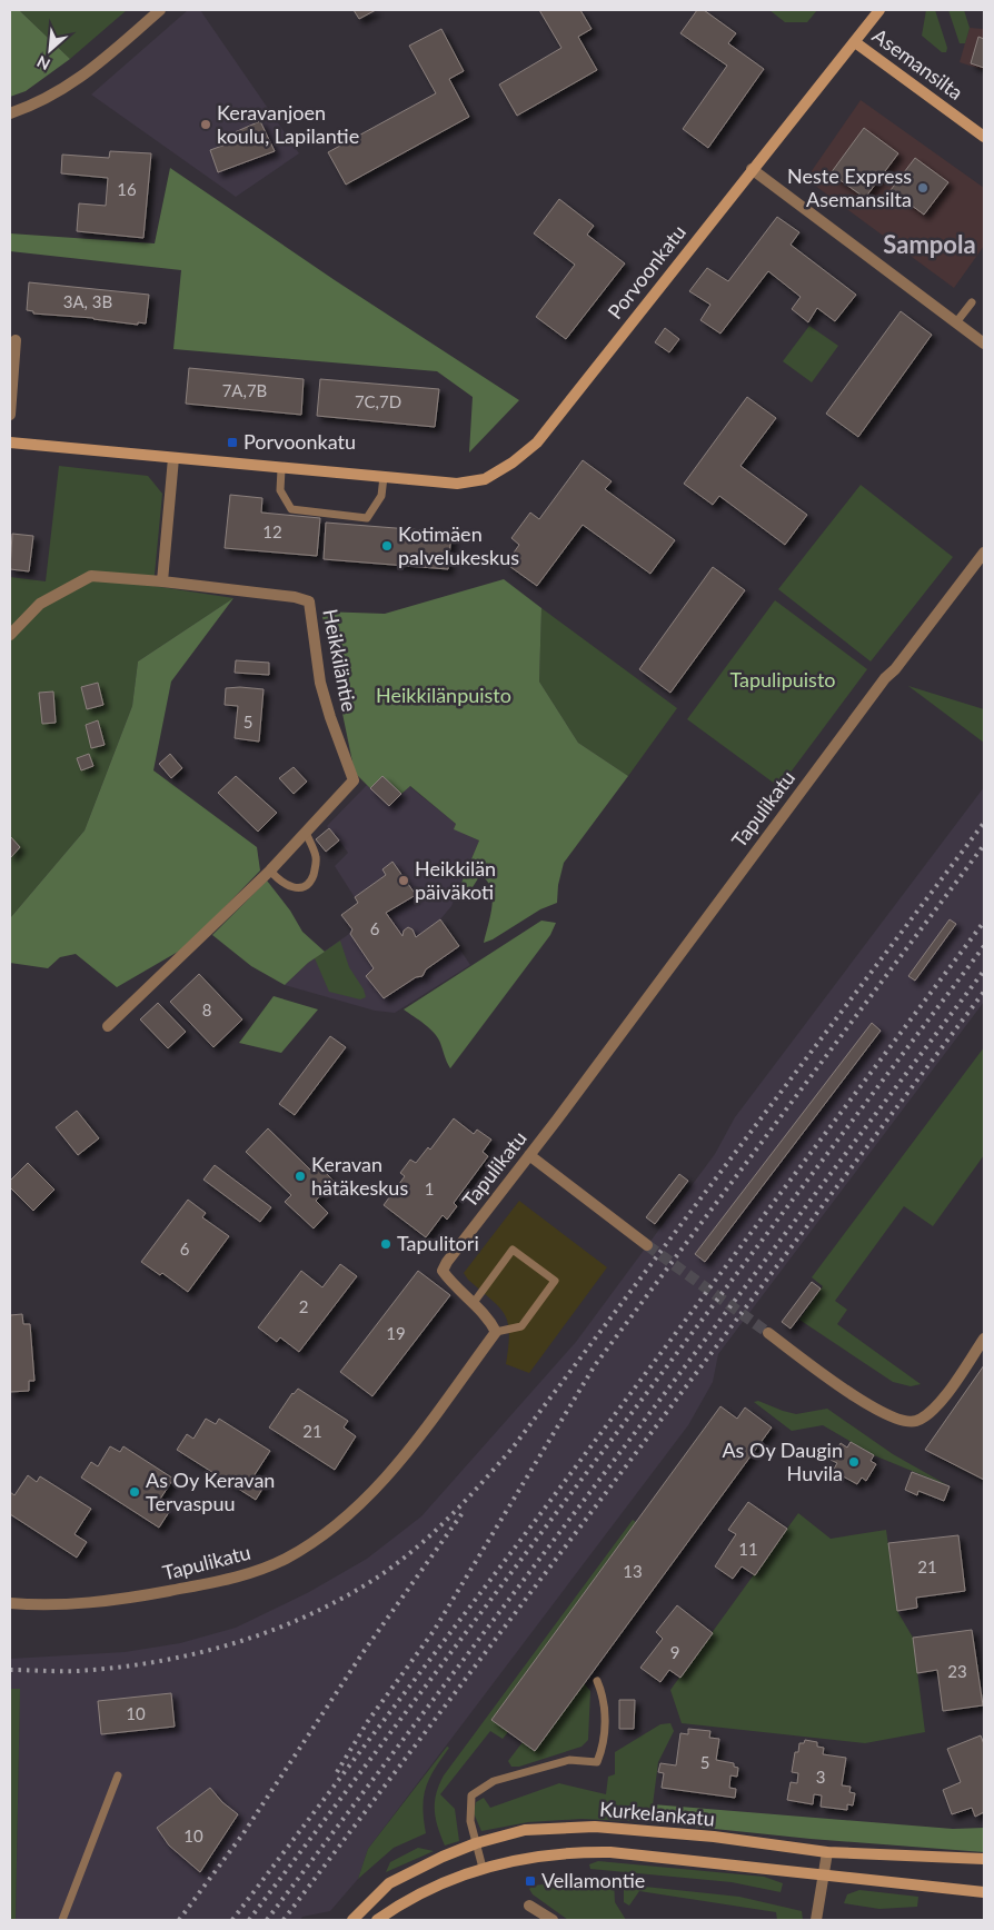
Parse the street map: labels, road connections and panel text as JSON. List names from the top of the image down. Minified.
{"streets":{"street":["Asemansilta","Porvoonkatu","Heikkiläntie","Tapulikatu","Kurkelankatu"]},"crossings":[["Asemansilta","Porvoonkatu"]],"districts":["Sampola"],"parks":["Tapulipuisto","Heikkilänpuisto"],"places":{"other":["Keravanjoen koulu, Lapilantie","Neste Express Asemansilta","Kotimäen palvelukeskus","Heikkilän päiväkoti","Keravan hätäkeskus","Tapulitori","As Oy Daugin Huvila","As Oy Keravan Tervaspuu"],"transit":["Porvoonkatu","Vellamontie"]},"house_numbers":["16","3A, 3B","7A,7B","7C,7D","12","5","6","8","1","6","2","19","21","11","21","13","9","23","10","5","3","10"],"north":"bottom left"}
